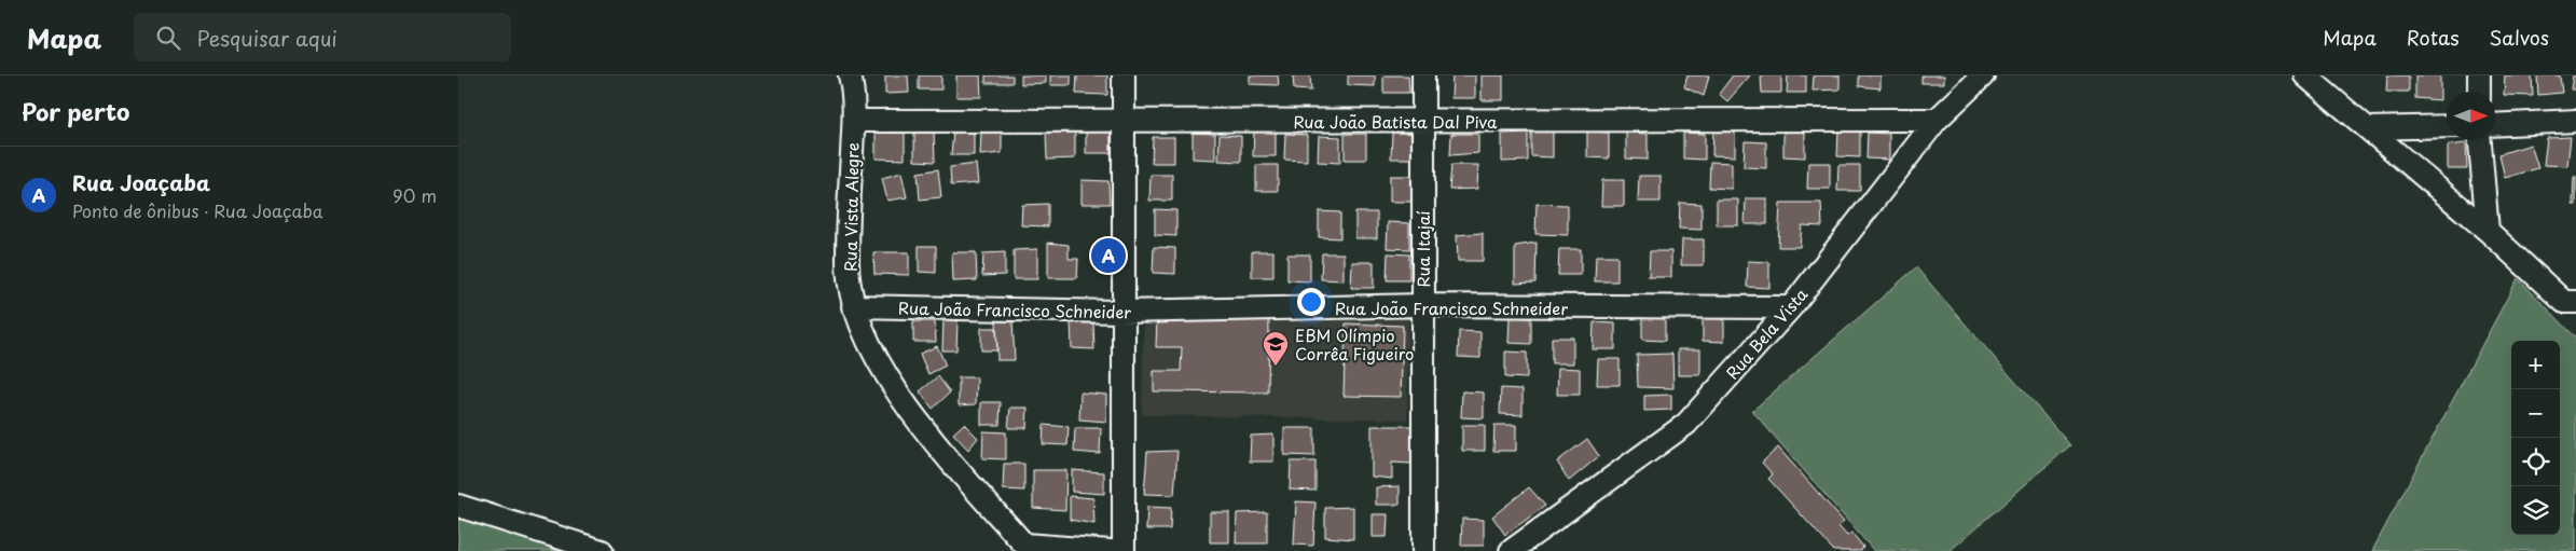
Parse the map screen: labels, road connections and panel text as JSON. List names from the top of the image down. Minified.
{"streets":{"street":["Rua João Batista Dal Piva","Rua Vista Alegre","Rua Itajaí","Rua João Francisco Schneider","Rua Bela Vista"]},"crossings":[["Rua João Batista Dal Piva","Rua Vista Alegre"],["Rua João Batista Dal Piva","Rua Itajaí"],["Rua João Batista Dal Piva","Rua Bela Vista"],["Rua Vista Alegre","Rua João Francisco Schneider"],["Rua Itajaí","Rua João Francisco Schneider"],["Rua João Francisco Schneider","Rua Bela Vista"]],"places":{"school or university":["EBM Olímpio Corrêa Figueiro"]},"north":"right","page":{"header":"Mapa","search":"Pesquisar aqui","nav":["Mapa","Rotas","Salvos"],"heading":"Por perto","list":[{"mark":"A","name":"Rua Joaçaba","note":"Ponto de ônibus · Rua Joaçaba","value":"90 m"}],"pins":"A","map_buttons":["+","−"]}}
